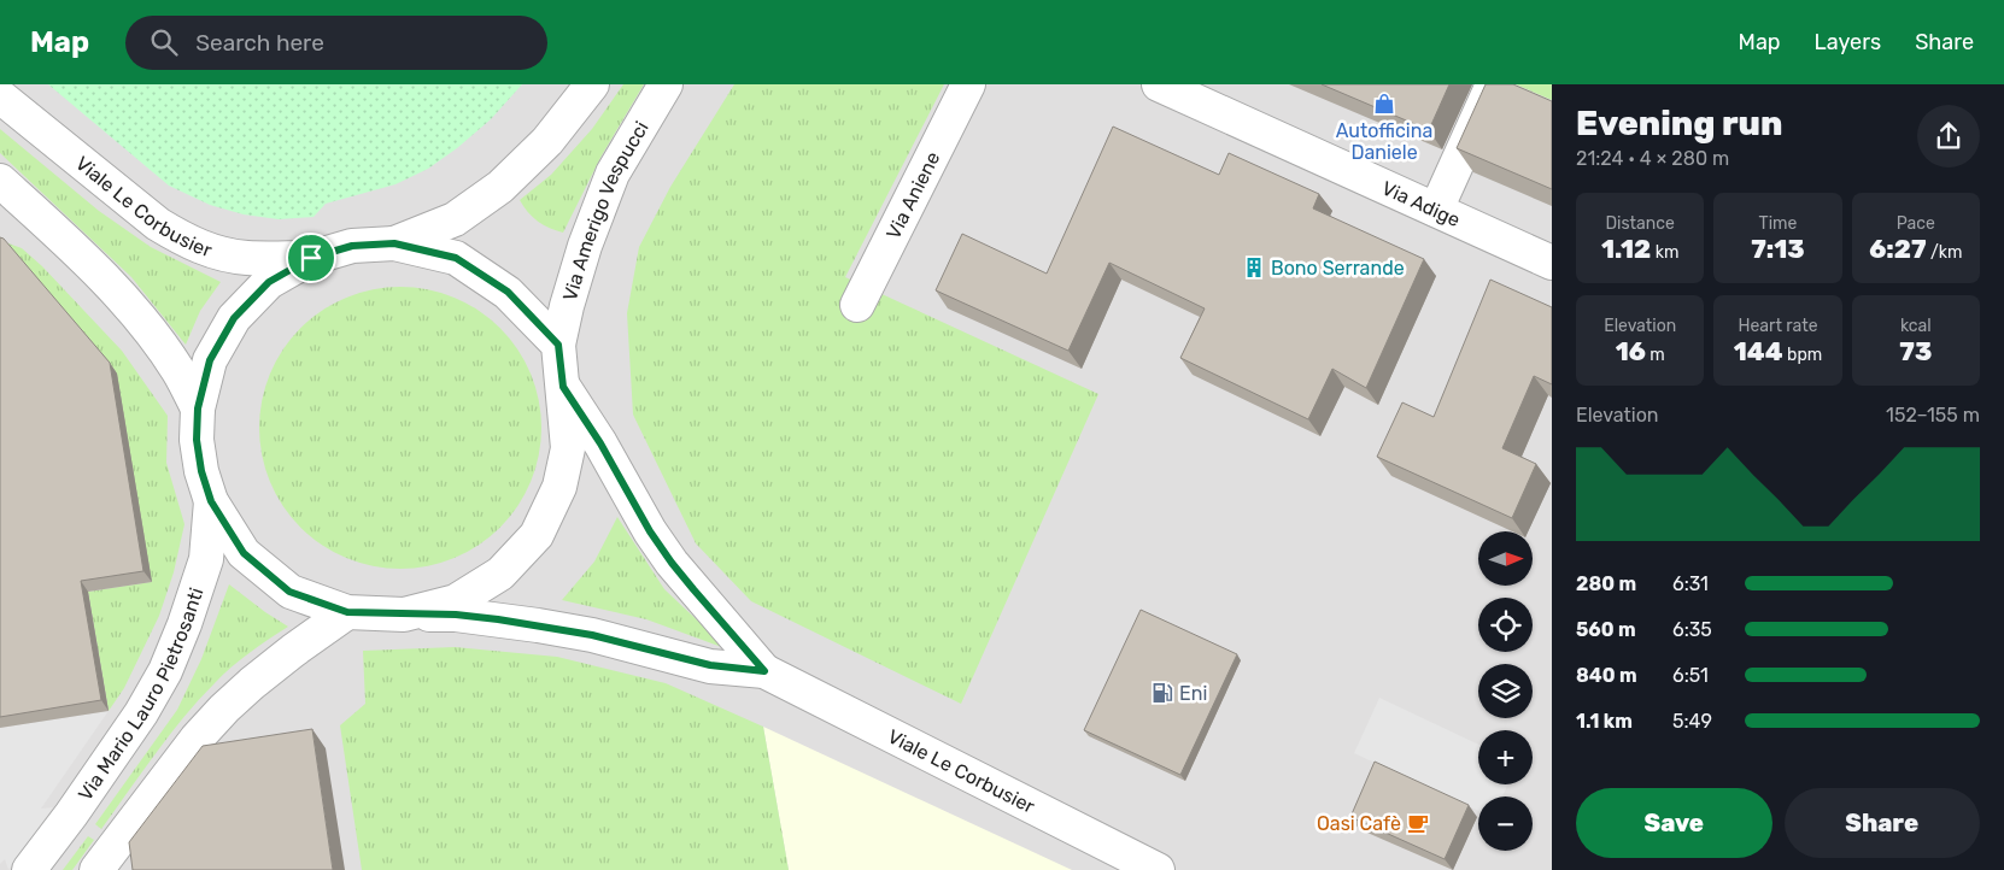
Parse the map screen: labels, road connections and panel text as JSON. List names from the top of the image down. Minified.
{"streets":{"street":["Via Aniene","Viale Le Corbusier","Via Adige","Via Amerigo Vespucci","Via Mario Lauro Pietrosanti"]},"crossings":[["Viale Le Corbusier","Via Amerigo Vespucci"]],"places":{"shop":["Autofficina Daniele"],"building":["Bono Serrande"],"fuel station":["Eni"],"cafe":["Oasi Cafè"]},"north":"right","page":{"header":"Map","search":"Search here","nav":["Map","Layers","Share"],"heading":["Evening run","21:24 · 4 × 280 m"],"stats":[["Distance","1.12 km"],["Time","7:13"],["Pace","6:27 /km"],["Elevation","16 m"],["Heart rate","144 bpm"],["kcal","73"]],"chart":["Elevation","152–155 m"],"map_buttons":["+","−"],"list":[{"name":"280 m","note":"6:31"},{"name":"560 m","note":"6:35"},{"name":"840 m","note":"6:51"},{"name":"1.1 km","note":"5:49"}],"buttons":["Save","Share"]}}
